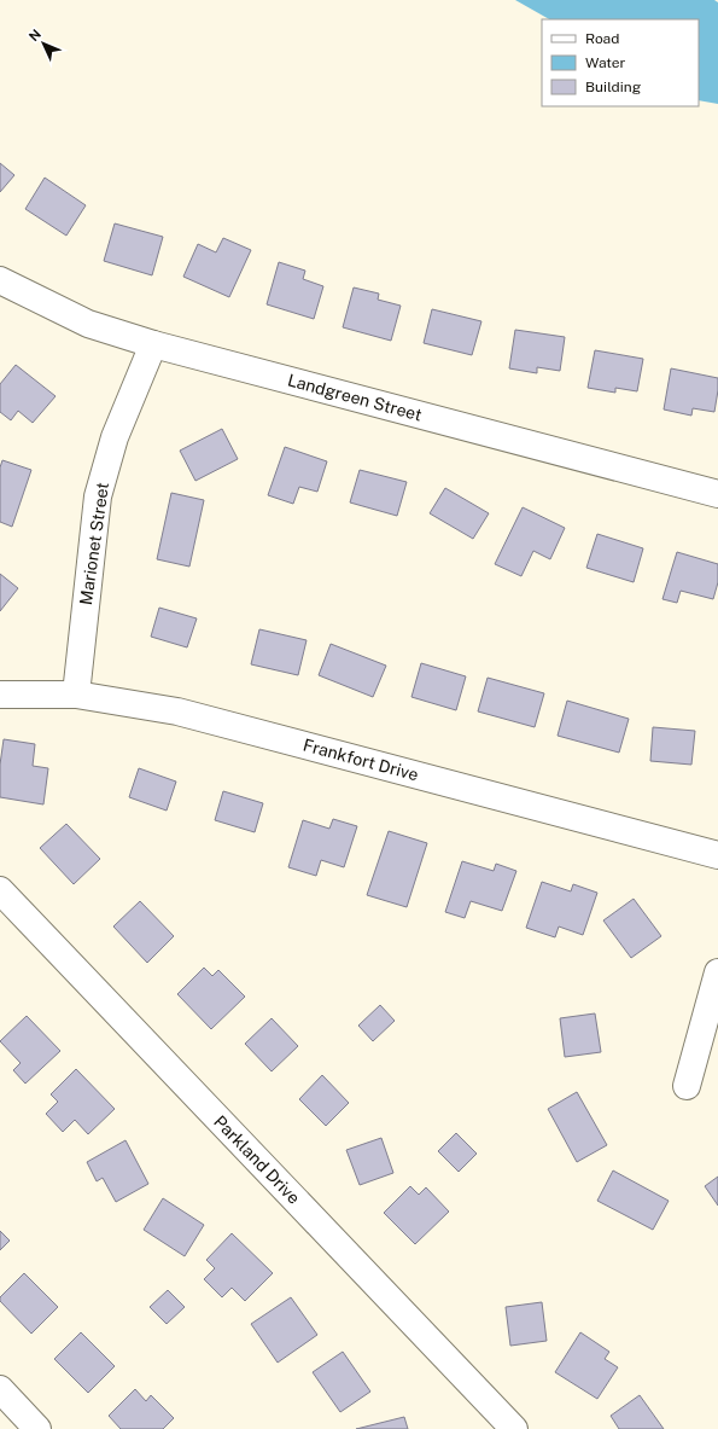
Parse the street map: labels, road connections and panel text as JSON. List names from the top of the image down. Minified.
{"streets":{"street":["Landgreen Street","Marionet Street","Frankfort Drive","Parkland Drive"]},"crossings":[["Landgreen Street","Marionet Street"],["Marionet Street","Frankfort Drive"]],"legend":["Road","Water","Building"],"north":"top left"}
